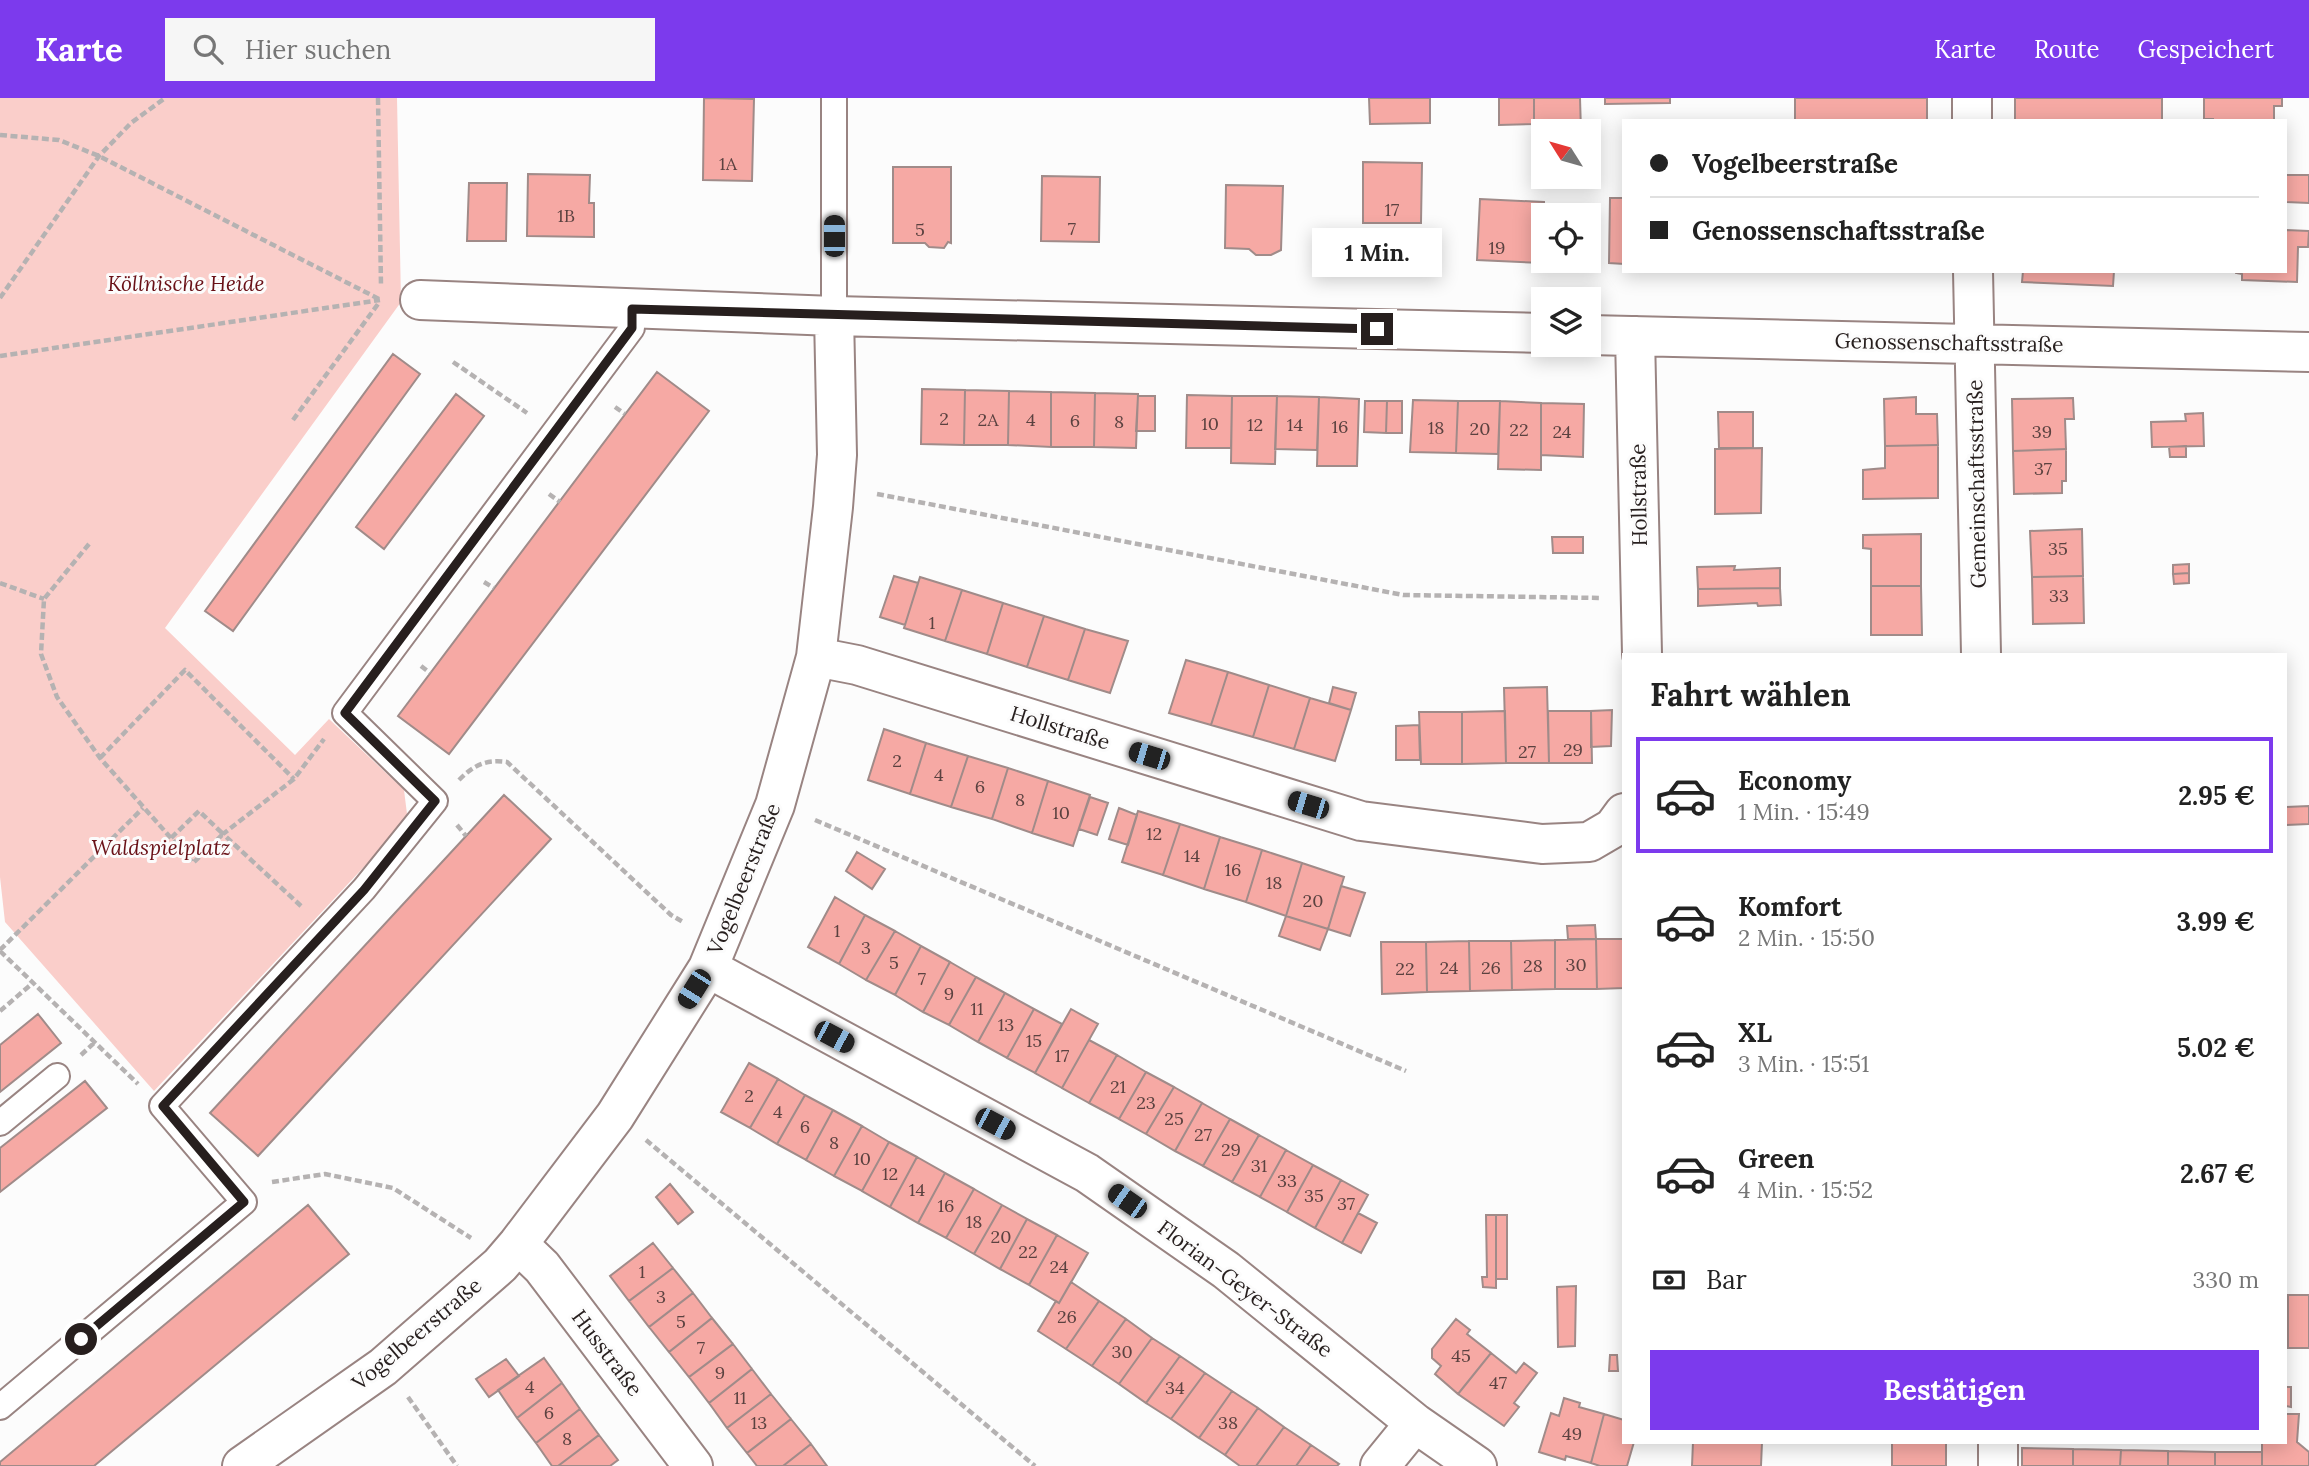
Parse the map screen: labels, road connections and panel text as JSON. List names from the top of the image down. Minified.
{"streets":{"street":["Genossenschaftsstraße","Gemeinschaftsstraße","Hollstraße","Vogelbeerstraße","Florian-Geyer-Straße","Husstraße"]},"crossings":[["Genossenschaftsstraße","Gemeinschaftsstraße"],["Genossenschaftsstraße","Hollstraße"],["Hollstraße","Vogelbeerstraße"],["Vogelbeerstraße","Florian-Geyer-Straße"],["Vogelbeerstraße","Husstraße"]],"parks":["Köllnische Heide","Waldspielplatz"],"house_numbers":["1A","17","1B","7","5","19","2","2A","4","6","8","10","12","14","16","18","20","22","24","39","37","35","33","1","29","27","2","4","6","8","10","12","14","16","18","20","1","3","5","30","28","24","26","22","7","9","11","13","15","17","21","2","23","4","25","6","27","8","29","10","31","12","33","14","35","37","16","18","20","22","24","1","3","26","5","7","30","45","9","47","4","34","11","6","13","38","49","8"],"north":"top left","page":{"header":"Karte","search":"Hier suchen","nav":["Karte","Route","Gespeichert"],"banner":["Vogelbeerstraße","Genossenschaftsstraße"],"bubble":"1 Min.","heading":"Fahrt wählen","list":[{"name":"Economy","note":"1 Min. · 15:49","value":"2.95 €"},{"name":"Komfort","note":"2 Min. · 15:50","value":"3.99 €"},{"name":"XL","note":"3 Min. · 15:51","value":"5.02 €"},{"name":"Green","note":"4 Min. · 15:52","value":"2.67 €"}],"pay":["Bar","330 m"],"buttons":"Bestätigen"}}
